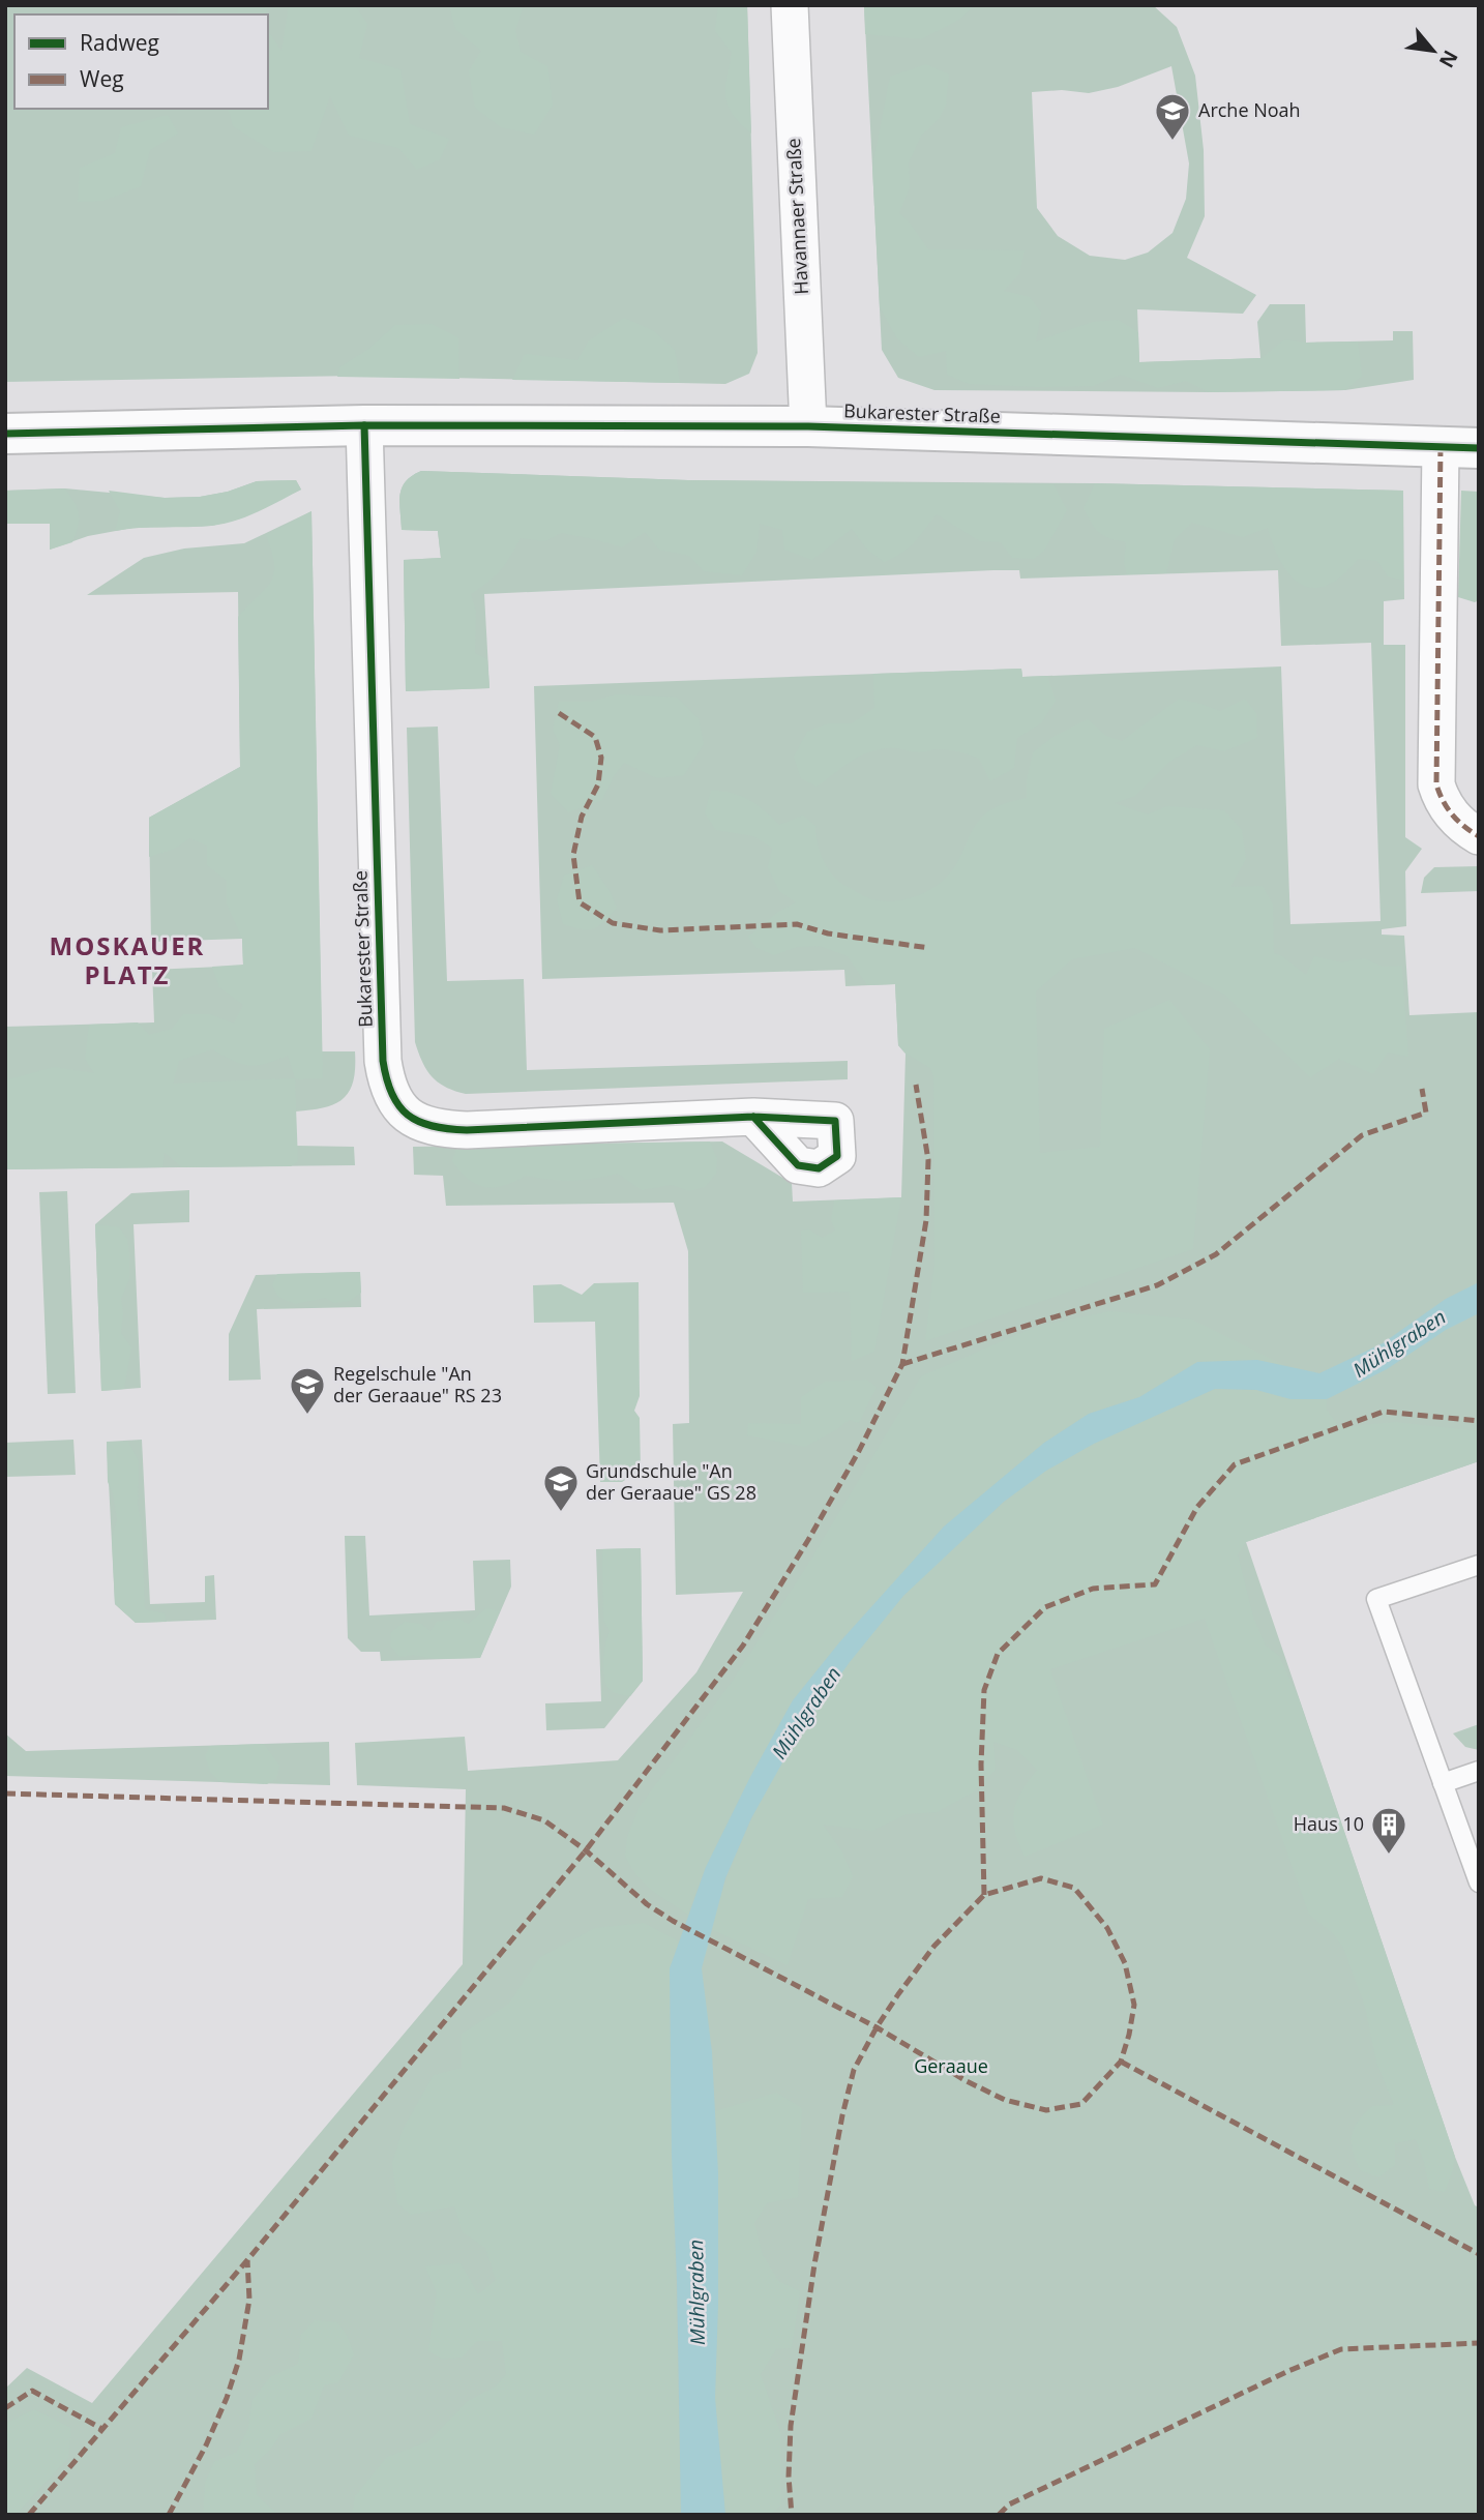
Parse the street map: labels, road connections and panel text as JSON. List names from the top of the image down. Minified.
{"streets":{"street":["Havannaer Straße","Bukarester Straße"]},"crossings":[["Havannaer Straße","Bukarester Straße"]],"districts":["MOSKAUER PLATZ"],"water":["Mühlgraben"],"parks":["Geraaue"],"places":{"school or university":["Arche Noah","Regelschule \"An der Geraaue\" RS 23","Grundschule \"An der Geraaue\" GS 28"],"building":["Haus 10"]},"legend":["Radweg","Weg"],"north":"bottom right"}
